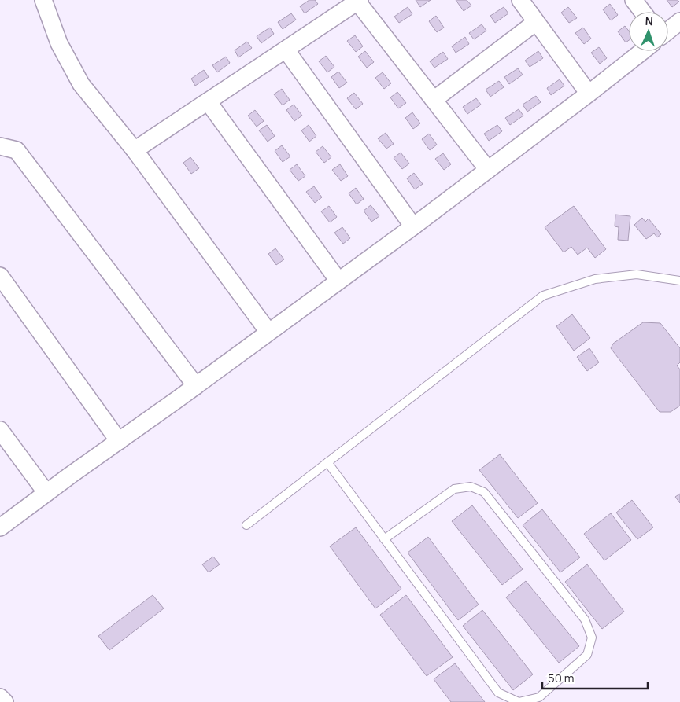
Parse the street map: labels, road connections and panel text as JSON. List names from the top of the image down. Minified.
{"scale_bar":"50 m","north":"top"}
